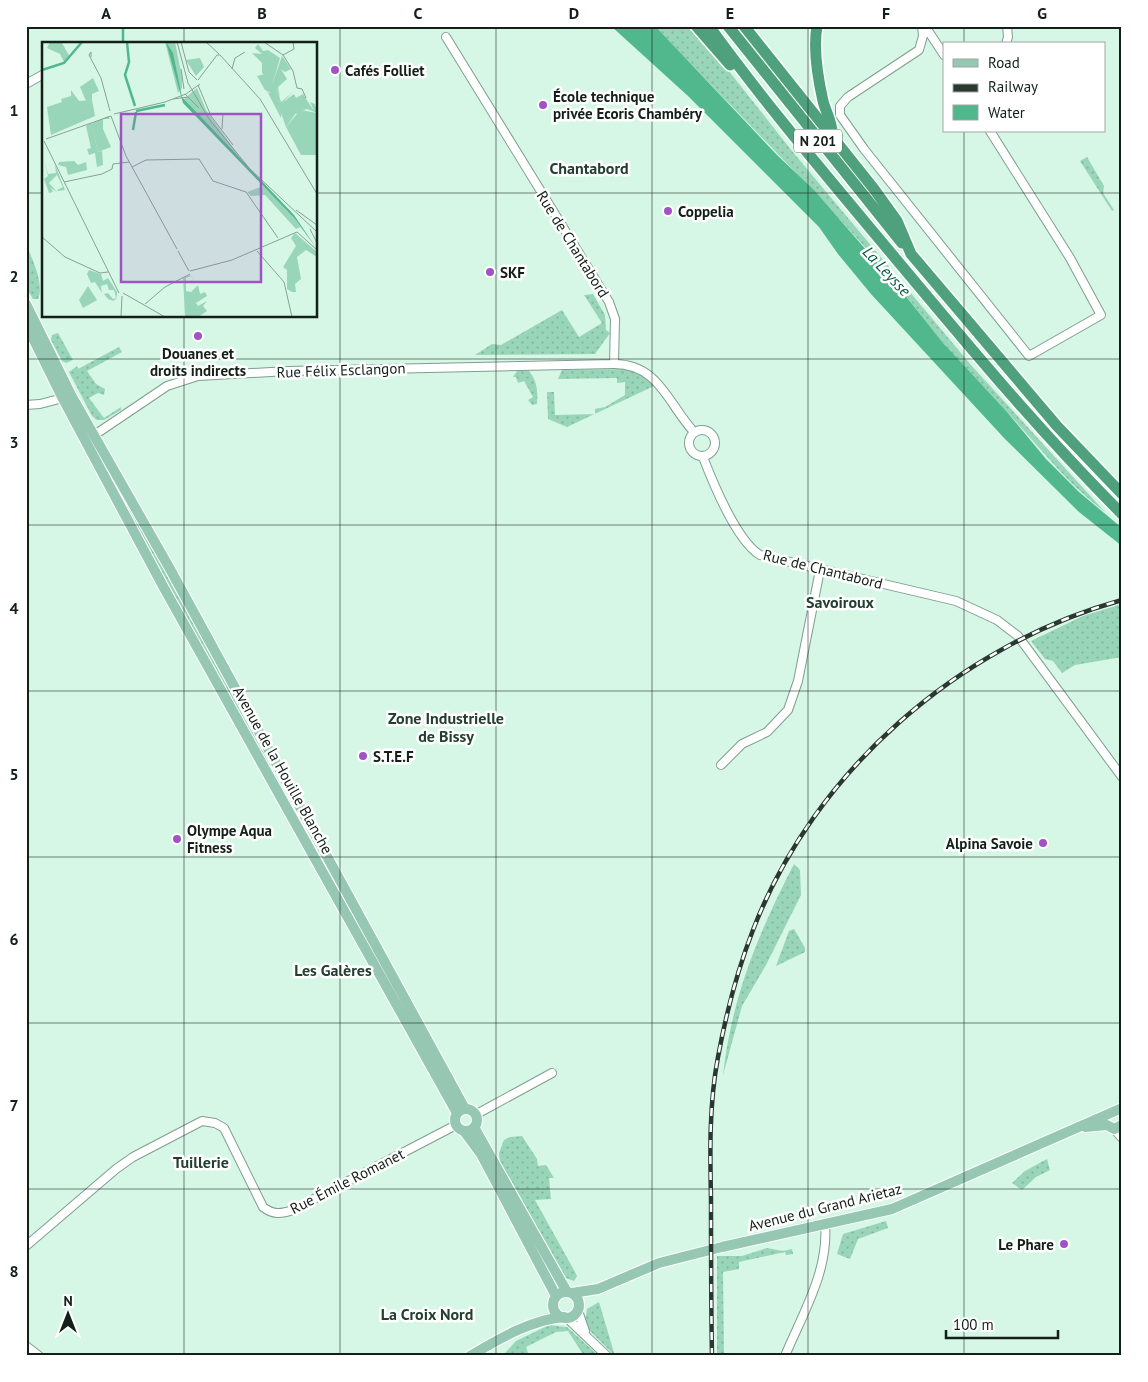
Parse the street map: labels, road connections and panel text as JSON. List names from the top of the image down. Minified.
{"streets":{"highway":["N 201"],"main road":["Avenue de la Houille Blanche","Avenue du Grand Arietaz"],"street":["Rue de Chantabord","Rue Félix Esclangon","Rue Émile Romanet"]},"crossings":[["Rue de Chantabord","Rue Félix Esclangon"],["Rue Félix Esclangon","Avenue de la Houille Blanche"]],"districts":["Chantabord","Savoiroux","Zone Industrielle de Bissy","Les Galères","Tuillerie","La Croix Nord"],"water":["La Leysse"],"places":["Cafés Folliet","École technique privée Ecoris Chambéry","Coppelia","SKF","Douanes et droits indirects","S.T.E.F","Olympe Aqua Fitness","Alpina Savoie","Le Phare"],"legend":["Road","Railway","Water"],"scale_bar":"100 m","north":"top","grid":{"columns":["A","B","C","D","E","F","G"],"rows":["1","2","3","4","5","6","7","8"]}}
